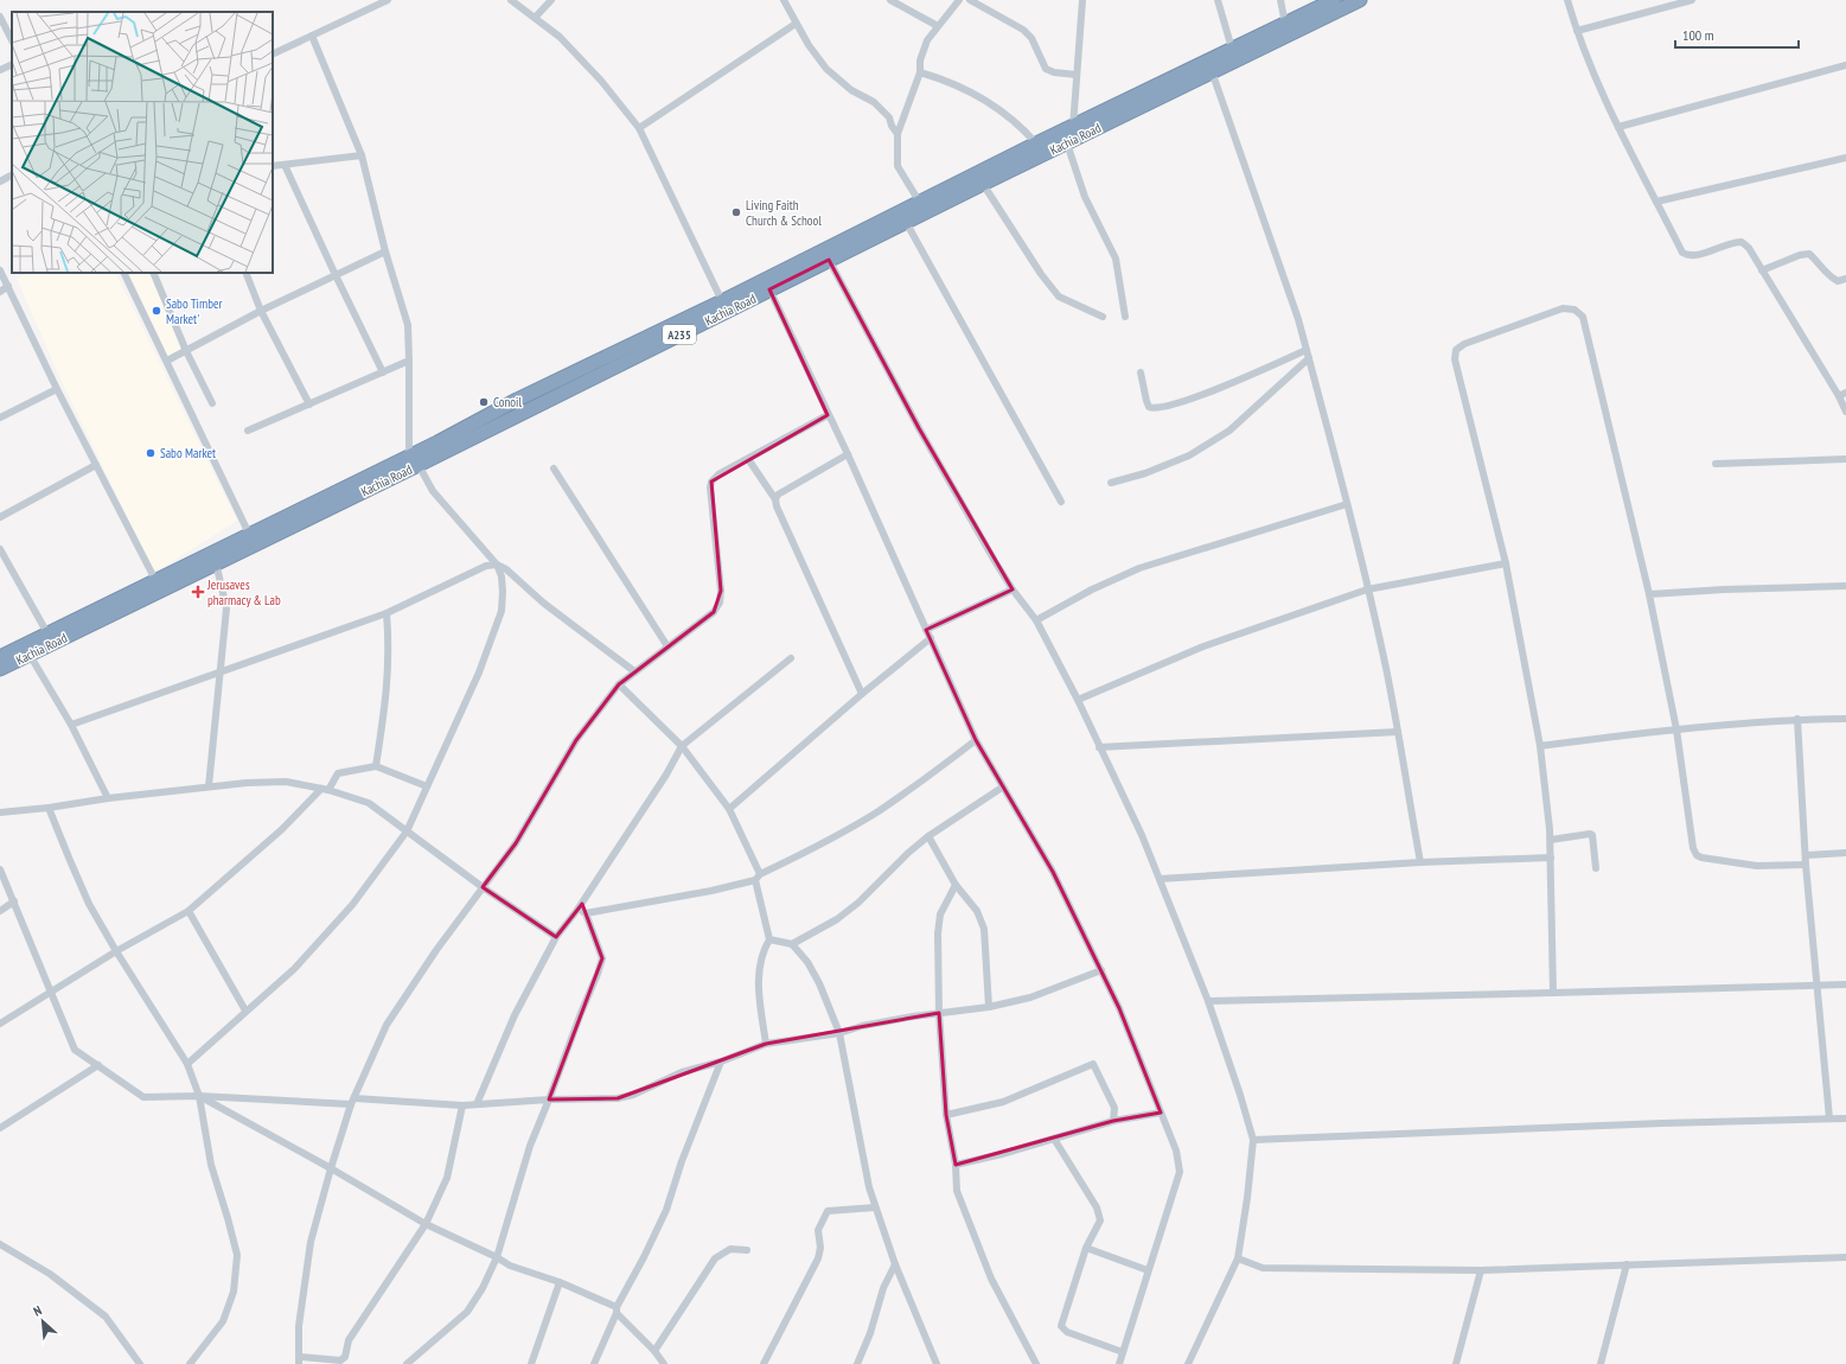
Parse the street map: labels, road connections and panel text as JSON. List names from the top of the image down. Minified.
{"streets":{"highway":["Kachia Road","A235"]},"places":{"other":["Living Faith Church & School","Sabo Timber Market'","Conoil","Sabo Market"],"health":["Jerusaves pharmacy & Lab"]},"scale_bar":"100 m","north":"top left"}
